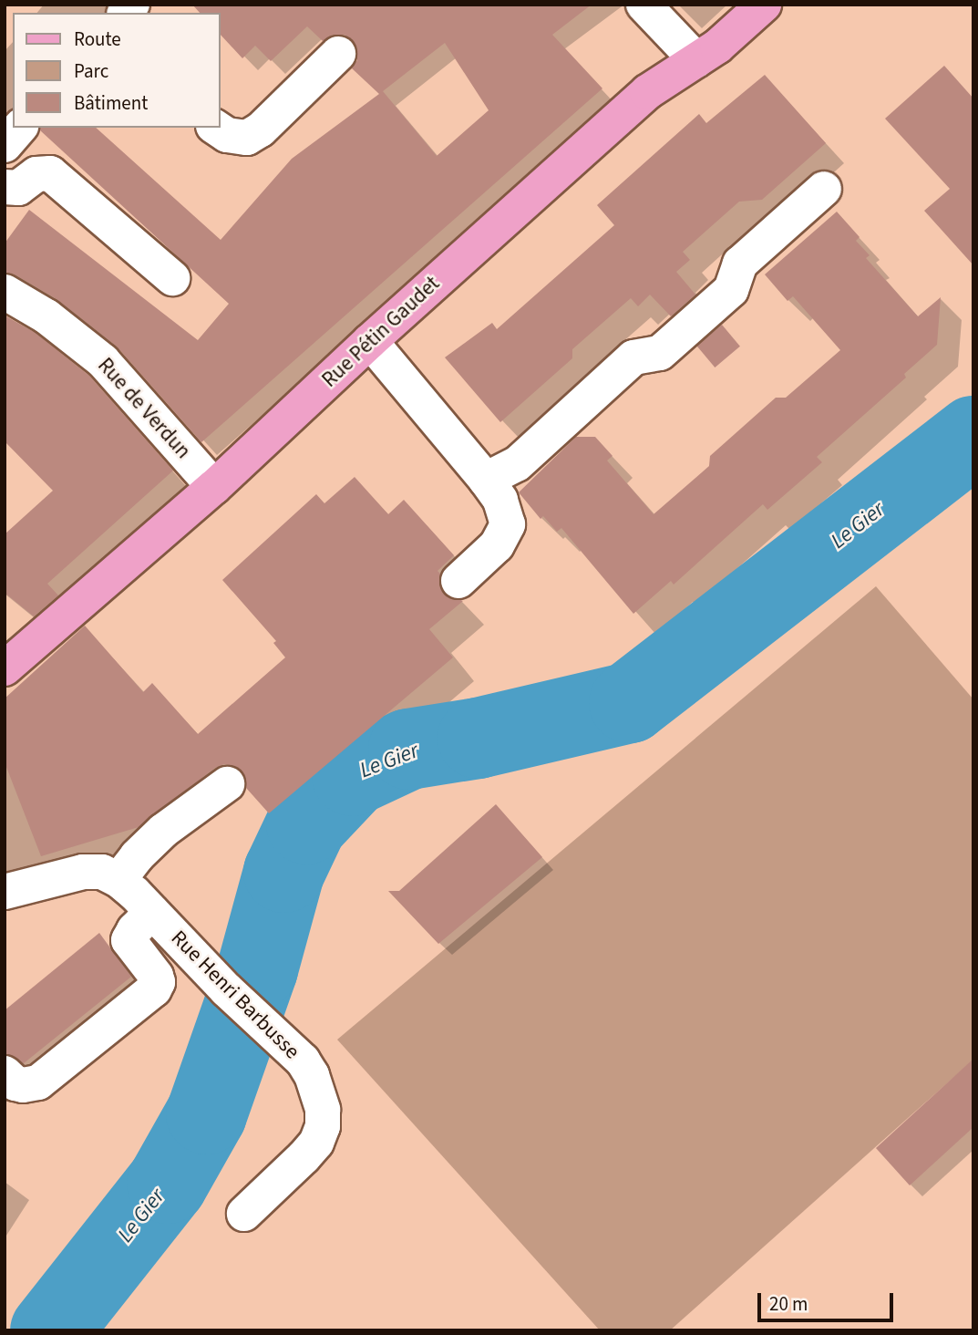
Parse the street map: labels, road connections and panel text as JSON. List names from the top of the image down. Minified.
{"streets":{"main road":["Rue Pétin Gaudet"],"street":["Rue de Verdun","Rue Henri Barbusse"]},"crossings":[["Rue Pétin Gaudet","Rue de Verdun"]],"water":["Le Gier"],"legend":["Route","Parc","Bâtiment"],"scale_bar":"20 m"}
